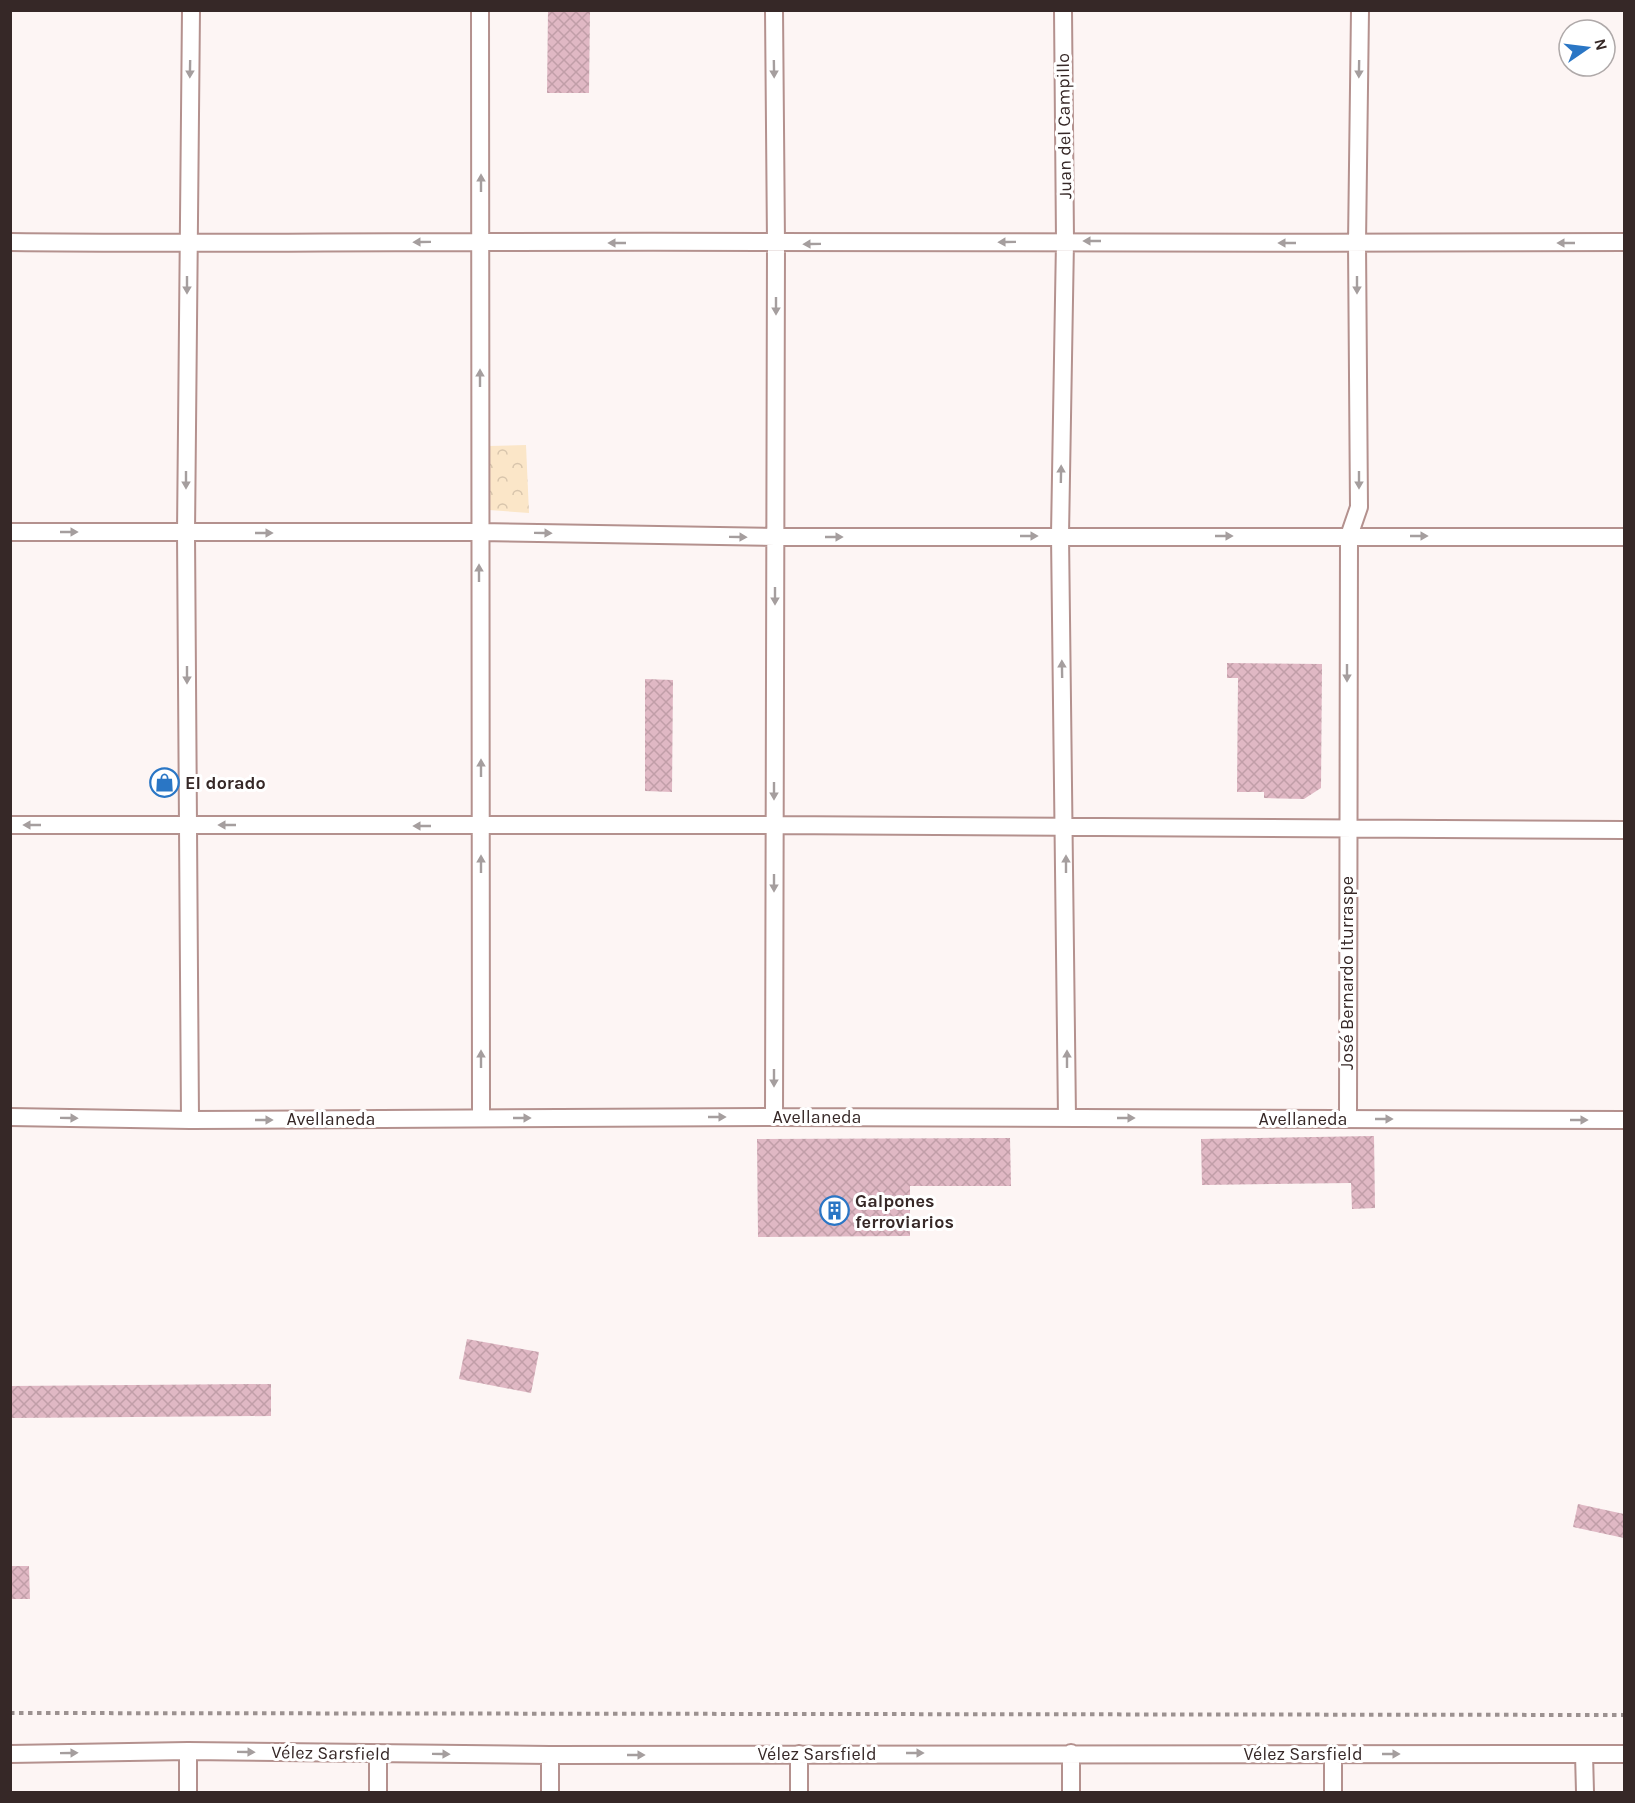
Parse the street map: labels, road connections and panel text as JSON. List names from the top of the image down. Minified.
{"streets":{"street":["Juan del Campillo","José Bernardo Iturraspe","Avellaneda","Vélez Sarsfield"]},"crossings":[["Juan del Campillo","Avellaneda"],["José Bernardo Iturraspe","Avellaneda"]],"one_way":["Juan del Campillo","José Bernardo Iturraspe","Avellaneda","Vélez Sarsfield"],"places":{"shop":["El dorado"],"building":["Galpones ferroviarios"]},"north":"right"}
